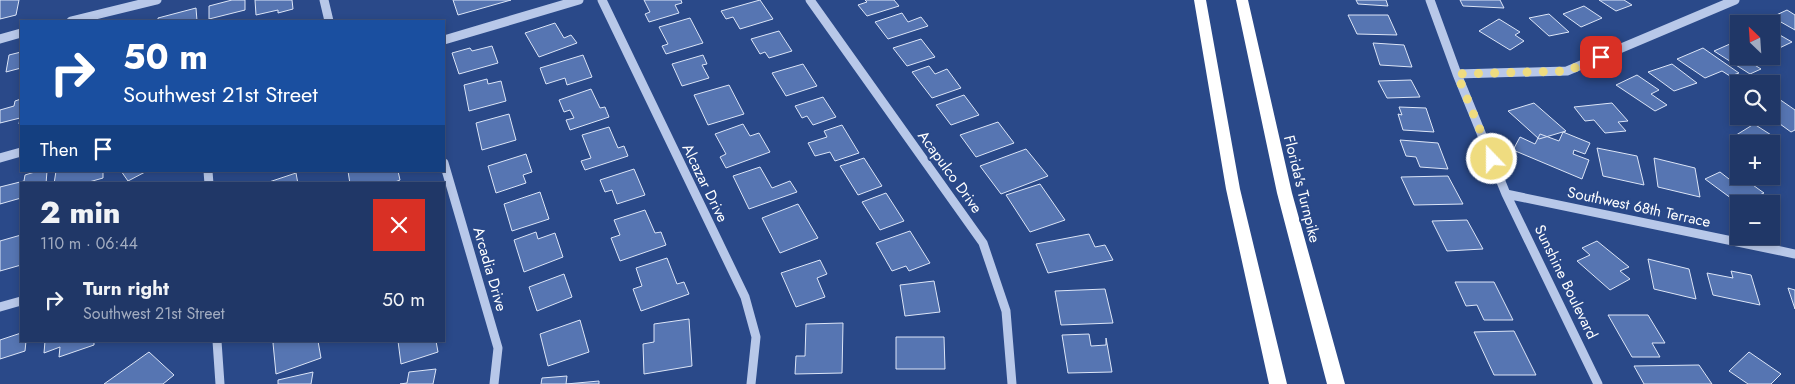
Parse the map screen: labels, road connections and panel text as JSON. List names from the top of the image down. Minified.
{"streets":{"highway":["Florida's Turnpike"],"street":["Acapulco Drive","Alcazar Drive","Southwest 68th Terrace","Arcadia Drive","Sunshine Boulevard"]},"crossings":[["Southwest 68th Terrace","Sunshine Boulevard"]],"north":"top left","page":{"map_buttons":["+","−"],"turn":["50 m","Southwest 21st Street"],"then":"Then","heading":["2 min","110 m · 06:44"],"list":[{"name":"Turn right","note":"Southwest 21st Street","value":"50 m"}]}}
